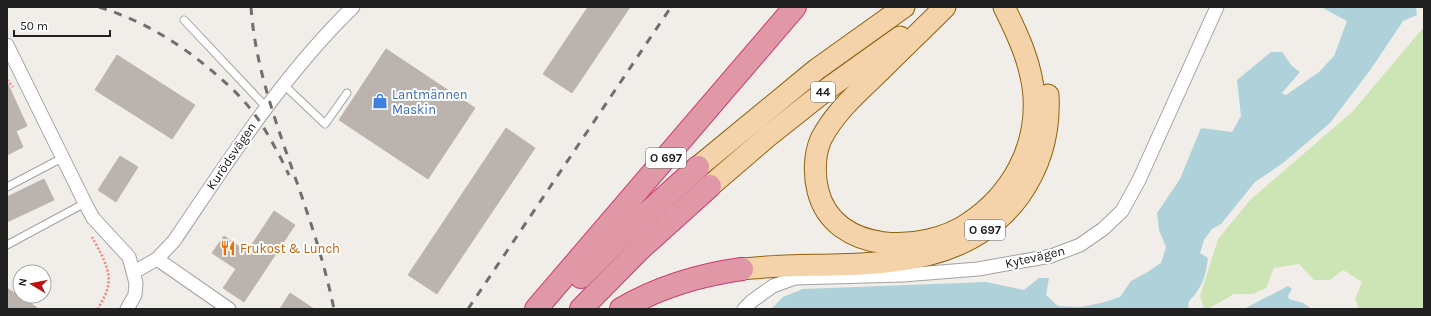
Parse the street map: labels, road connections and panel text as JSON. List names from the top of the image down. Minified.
{"streets":{"highway":["44","O 697"],"street":["Kurödsvägen","Kytevägen"]},"places":{"shop":["Lantmännen Maskin"],"restaurant":["Frukost & Lunch"]},"scale_bar":"50 m","north":"left"}
